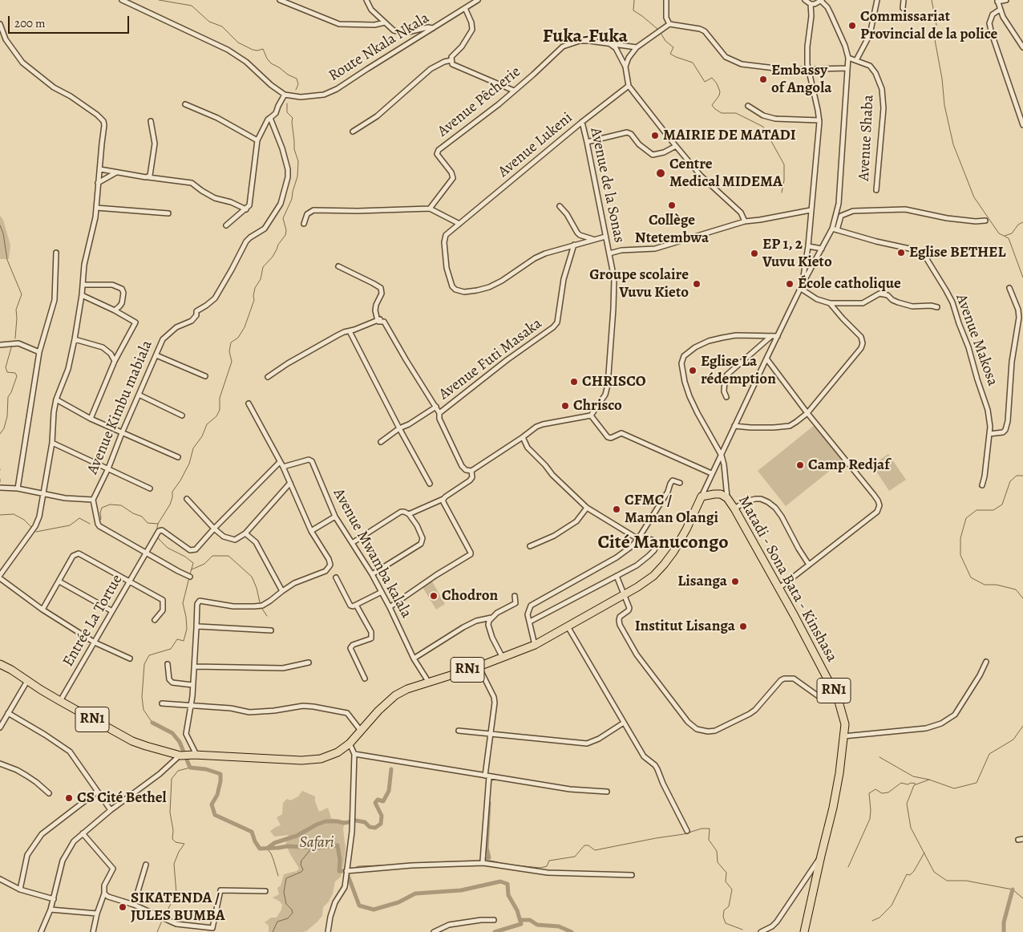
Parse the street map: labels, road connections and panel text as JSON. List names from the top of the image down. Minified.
{"streets":{"highway":["Matadi - Sona Bata - Kinshasa","RN1"],"street":["Route Nkala Nkala","Avenue Pêcherie","Avenue Shaba","Avenue Lukeni","Avenue de la Sonas","Avenue Makosa","Avenue Futi Masaka","Avenue Kimbu mabiala","Avenue Mwamba kalala","Entrée La Tortue"]},"crossings":[["Route Nkala Nkala","Avenue Kimbu mabiala"],["Avenue Lukeni","Avenue de la Sonas"],["Avenue Lukeni","Avenue Futi Masaka"],["Avenue Mwamba kalala","RN1"],["Matadi - Sona Bata - Kinshasa","RN1"],["Entrée La Tortue","RN1"]],"districts":["Fuka-Fuka","Cité Manucongo"],"parks":["Safari"],"places":["Commissariat Provincial de la police","Embassy of Angola","MAIRIE DE MATADI","Centre Medical MIDEMA","Collège Ntetembwa","Eglise BETHEL","EP 1, 2 Vuvu Kieto","Groupe scolaire Vuvu Kieto","École catholique","Eglise La rédemption","CHRISCO","Chrisco","Camp Redjaf","CFMC / Maman Olangi","Lisanga","Chodron","Institut Lisanga","CS Cité Bethel","SIKATENDA / JULES BUMBA"],"scale_bar":"200 m"}
